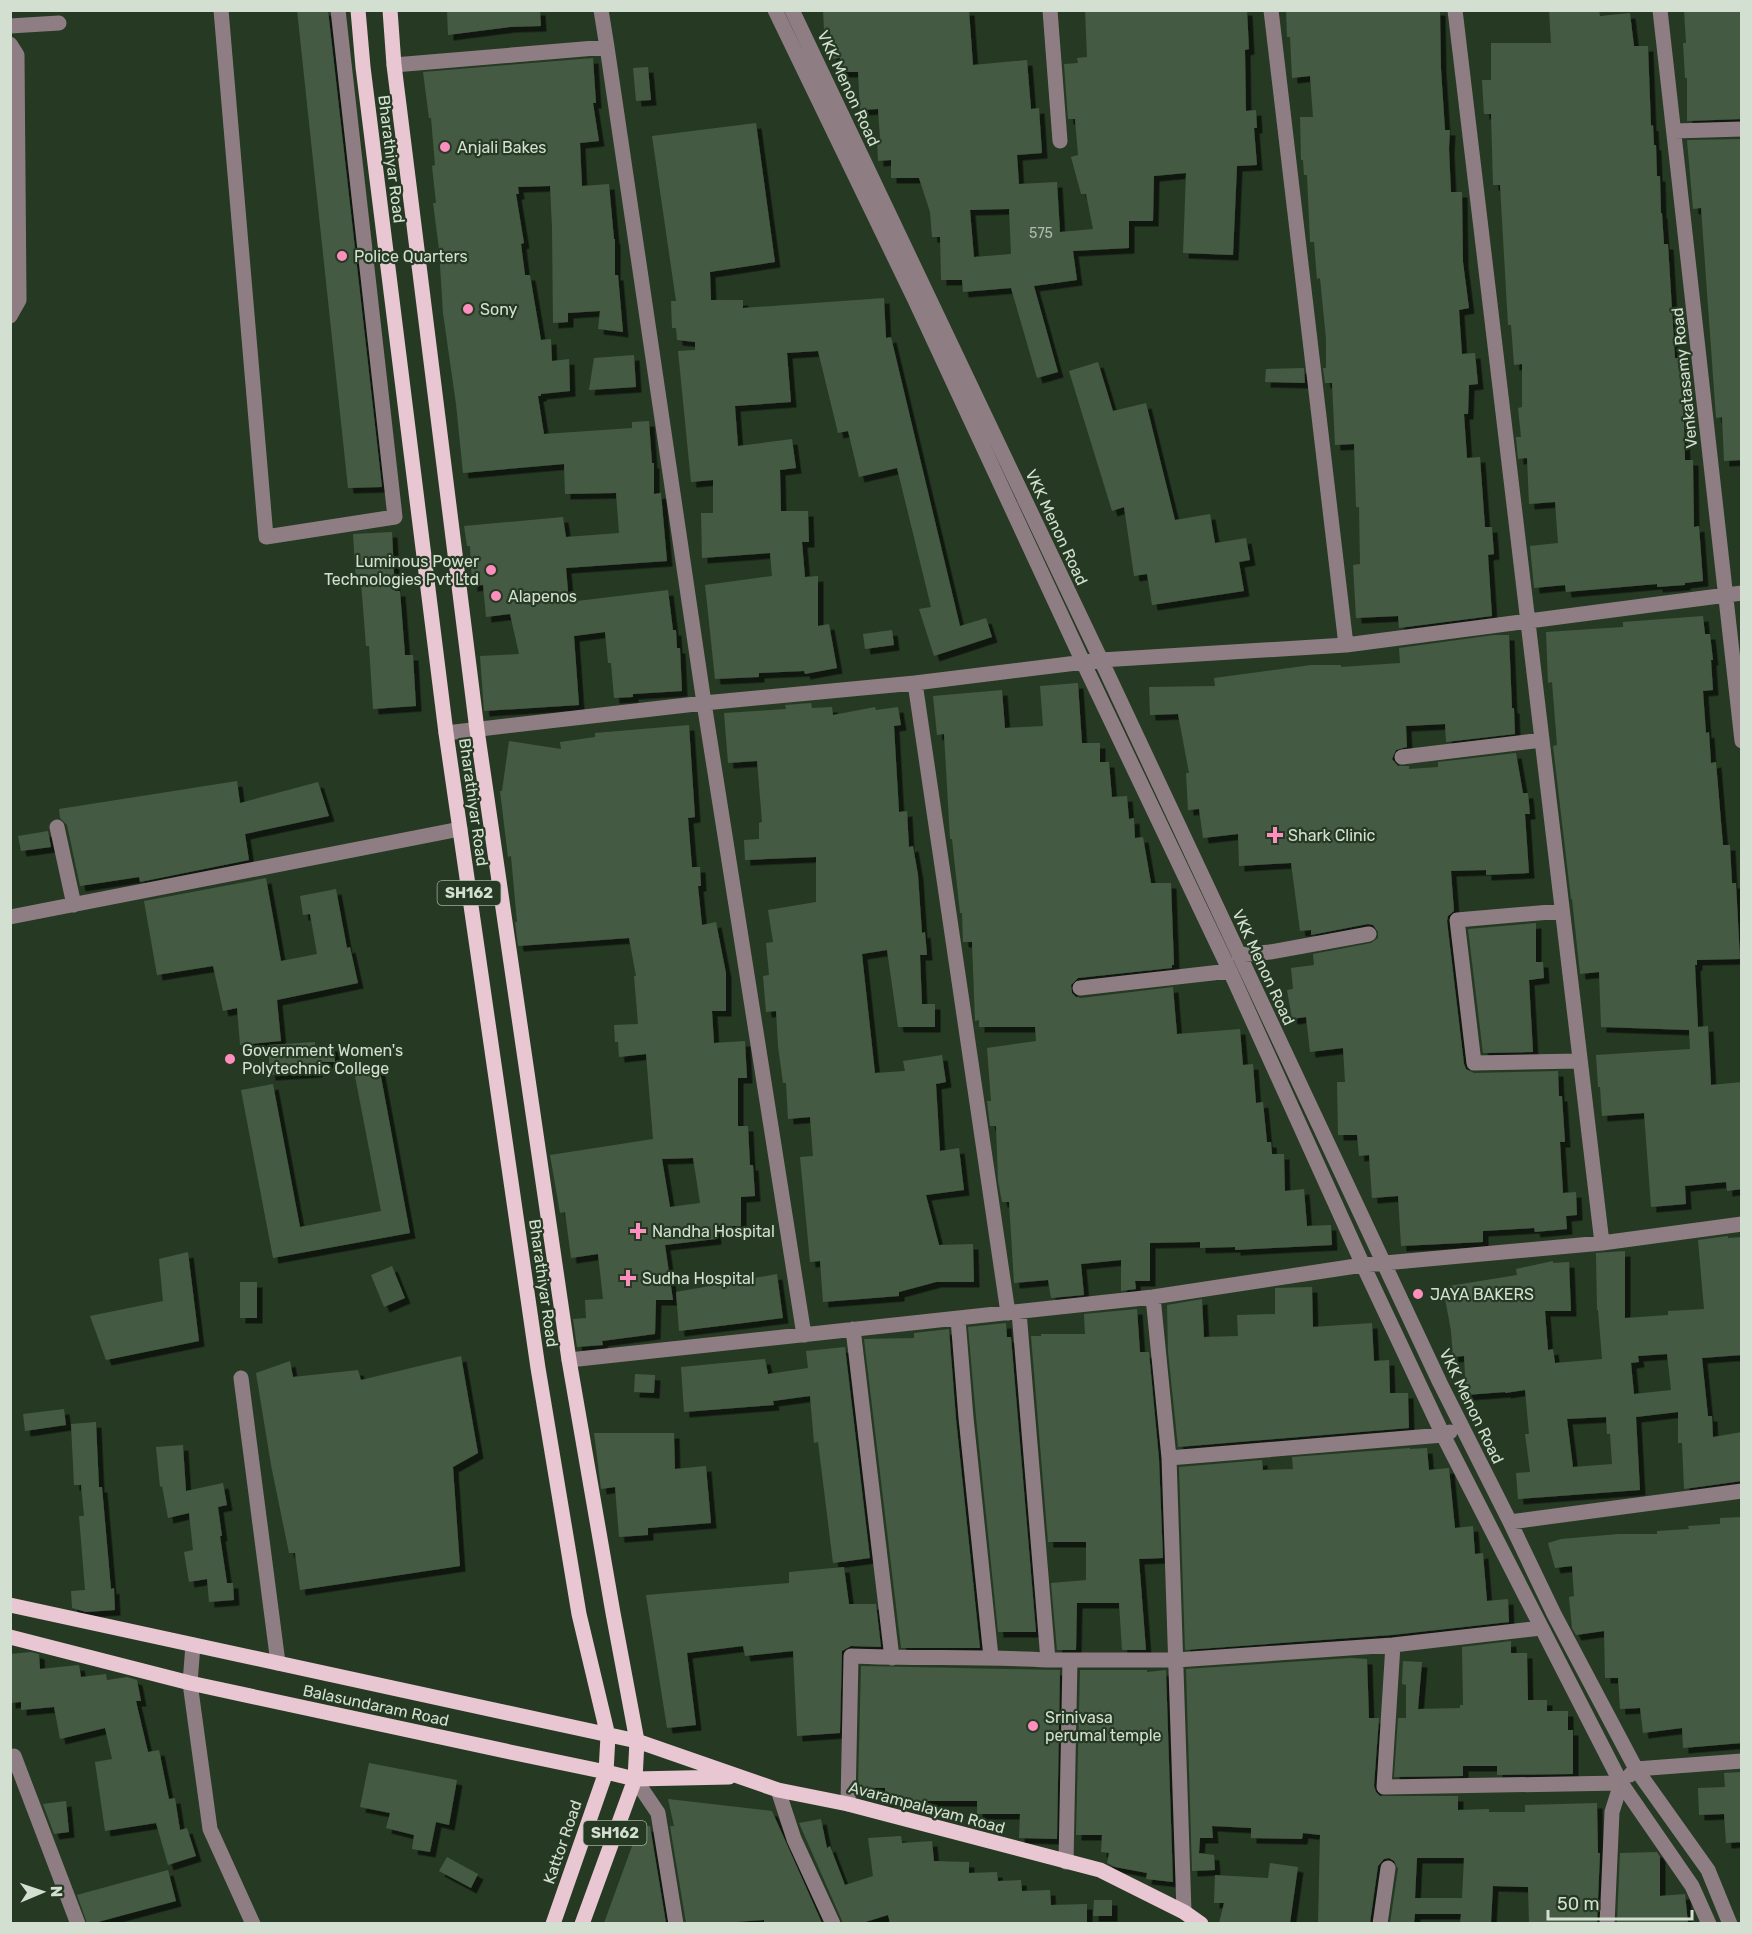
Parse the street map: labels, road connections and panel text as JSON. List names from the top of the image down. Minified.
{"streets":{"main road":["Bharathiyar Road","SH162","Balasundaram Road","Avarampalayam Road","Kattor Road"],"street":["VKK Menon Road","Venkatasamy Road"]},"crossings":[["Bharathiyar Road","SH162"],["Bharathiyar Road","Balasundaram Road"],["Bharathiyar Road","Avarampalayam Road"],["Bharathiyar Road","Kattor Road"],["SH162","Balasundaram Road"],["SH162","Avarampalayam Road"],["Balasundaram Road","Avarampalayam Road"],["Balasundaram Road","Kattor Road"]],"places":{"other":["Anjali Bakes","Police Quarters","Sony","Luminous Power Technologies Pvt Ltd","Alapenos","Government Women's Polytechnic College","JAYA BAKERS","Srinivasa perumal temple"],"health":["Shark Clinic","Nandha Hospital","Sudha Hospital"]},"house_numbers":["575"],"scale_bar":"50 m","north":"right"}
